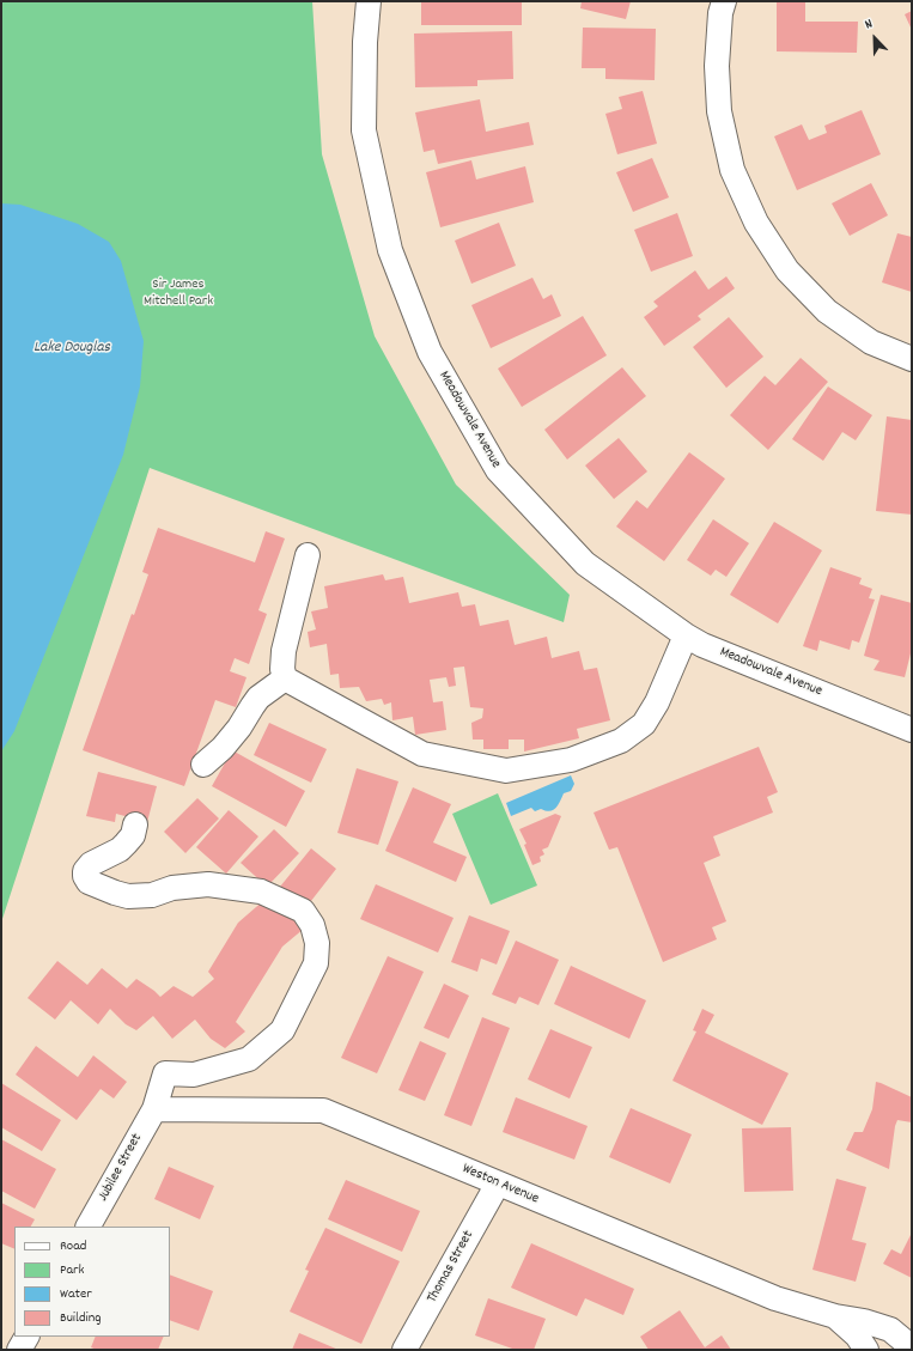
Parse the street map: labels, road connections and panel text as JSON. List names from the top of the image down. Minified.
{"streets":{"street":["Meadowvale Avenue","Jubilee Street","Weston Avenue","Thomas Street"]},"crossings":[["Jubilee Street","Weston Avenue"],["Weston Avenue","Thomas Street"]],"water":["Lake Douglas"],"parks":["Sir James Mitchell Park"],"legend":["Road","Park","Water","Building"],"north":"top left"}
